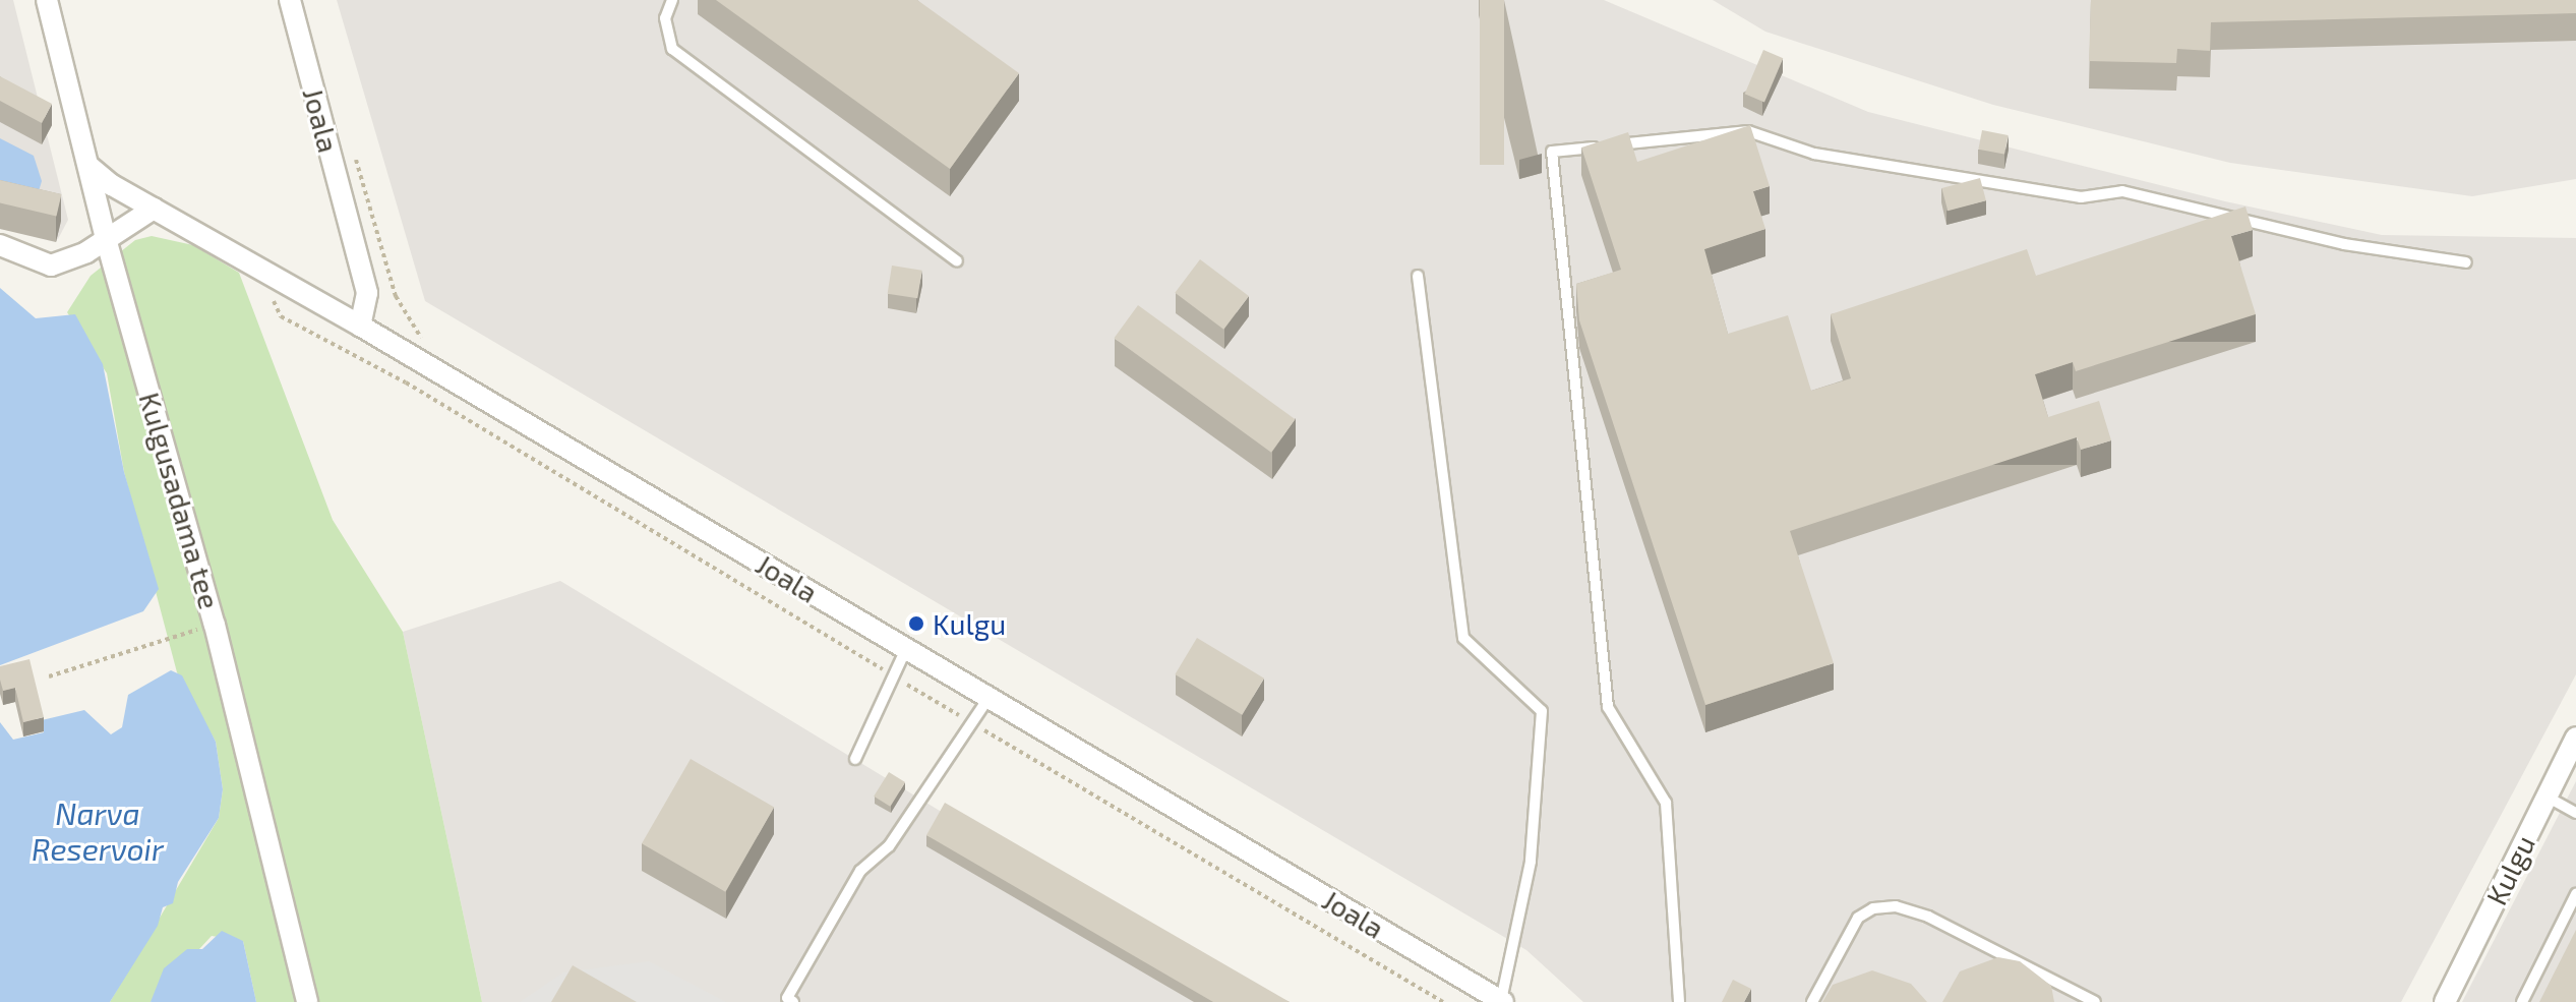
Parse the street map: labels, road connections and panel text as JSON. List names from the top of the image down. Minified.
{"streets":{"street":["Joala","Kulgusadama tee","Kulgu"]},"water":["Narva Reservoir"],"places":["Kulgu"]}
